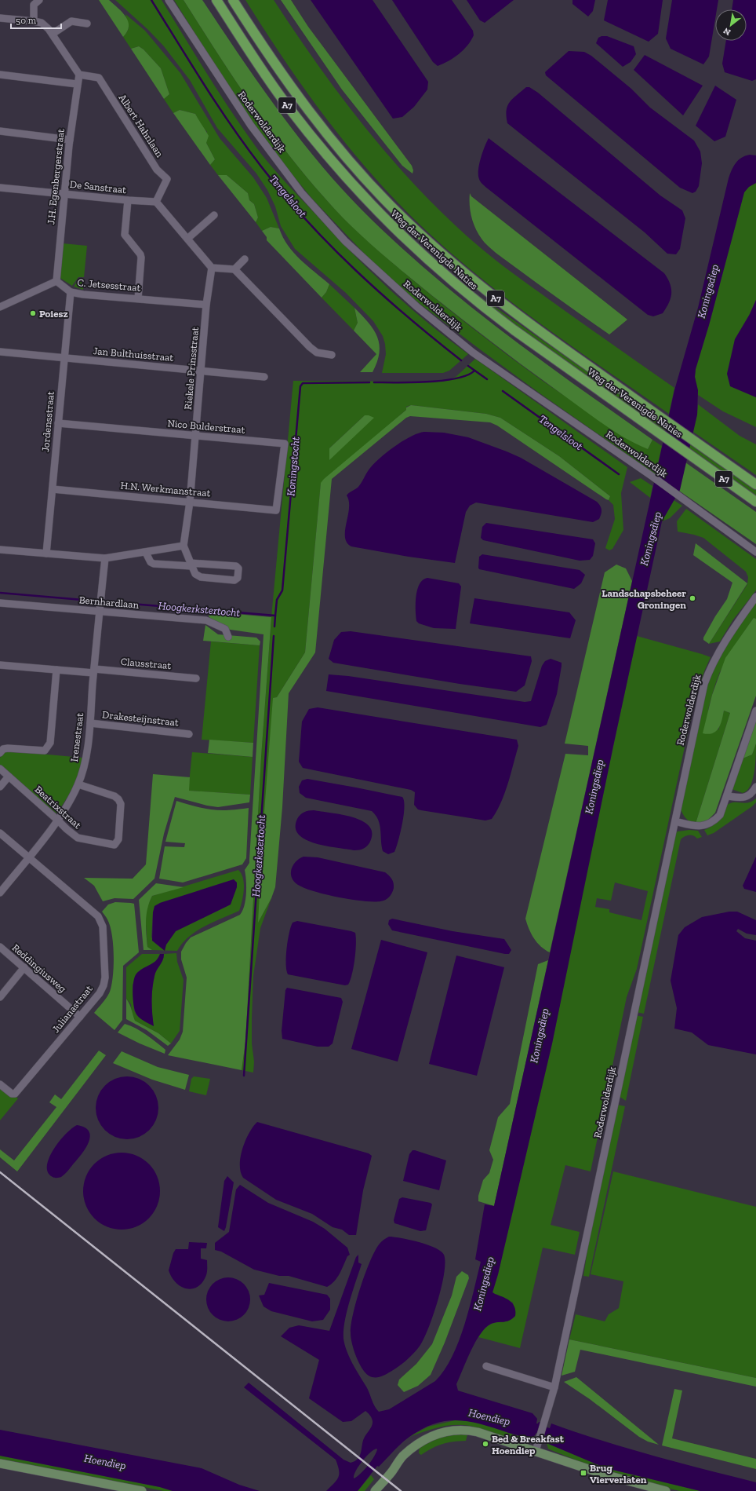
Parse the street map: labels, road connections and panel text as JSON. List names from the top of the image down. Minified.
{"streets":{"highway":["A7","Weg der Verenigde Naties"],"street":["Roderwolderdijk","Albert Hahnlaan","J.H. Egenbergerstraat","De Sanstraat","C. Jetsesstraat","Jan Bulthuisstraat","Riekele Prinsstraat","Jordensstraat","Nico Bulderstraat","H.N. Werkmanstraat","Bernhardlaan","Clausstraat","Drakesteijnstraat","Irenestraat","Beatrixstraat","Reddingiusweg","Julianastraat"]},"crossings":[["Albert Hahnlaan","J.H. Egenbergerstraat"],["Albert Hahnlaan","De Sanstraat"],["J.H. Egenbergerstraat","De Sanstraat"],["J.H. Egenbergerstraat","C. Jetsesstraat"],["C. Jetsesstraat","Riekele Prinsstraat"],["C. Jetsesstraat","Jordensstraat"],["Jan Bulthuisstraat","Riekele Prinsstraat"],["Jan Bulthuisstraat","Jordensstraat"],["Riekele Prinsstraat","Nico Bulderstraat"],["Riekele Prinsstraat","H.N. Werkmanstraat"],["Jordensstraat","Nico Bulderstraat"],["Jordensstraat","H.N. Werkmanstraat"],["Nico Bulderstraat","H.N. Werkmanstraat"],["Bernhardlaan","Irenestraat"],["Clausstraat","Irenestraat"],["Drakesteijnstraat","Irenestraat"],["Irenestraat","Beatrixstraat"],["Irenestraat","Julianastraat"],["Reddingiusweg","Julianastraat"]],"water":["Tengelsloot","Koningsdiep","Koningstocht","Hoogkerkstertocht","Hoendiep"],"places":{"other":["Poiesz","Landschapsbeheer Groningen","Bed & Breakfast Hoendiep"],"transit":["Brug Vierverlaten"]},"scale_bar":"50 m","north":"bottom left"}
